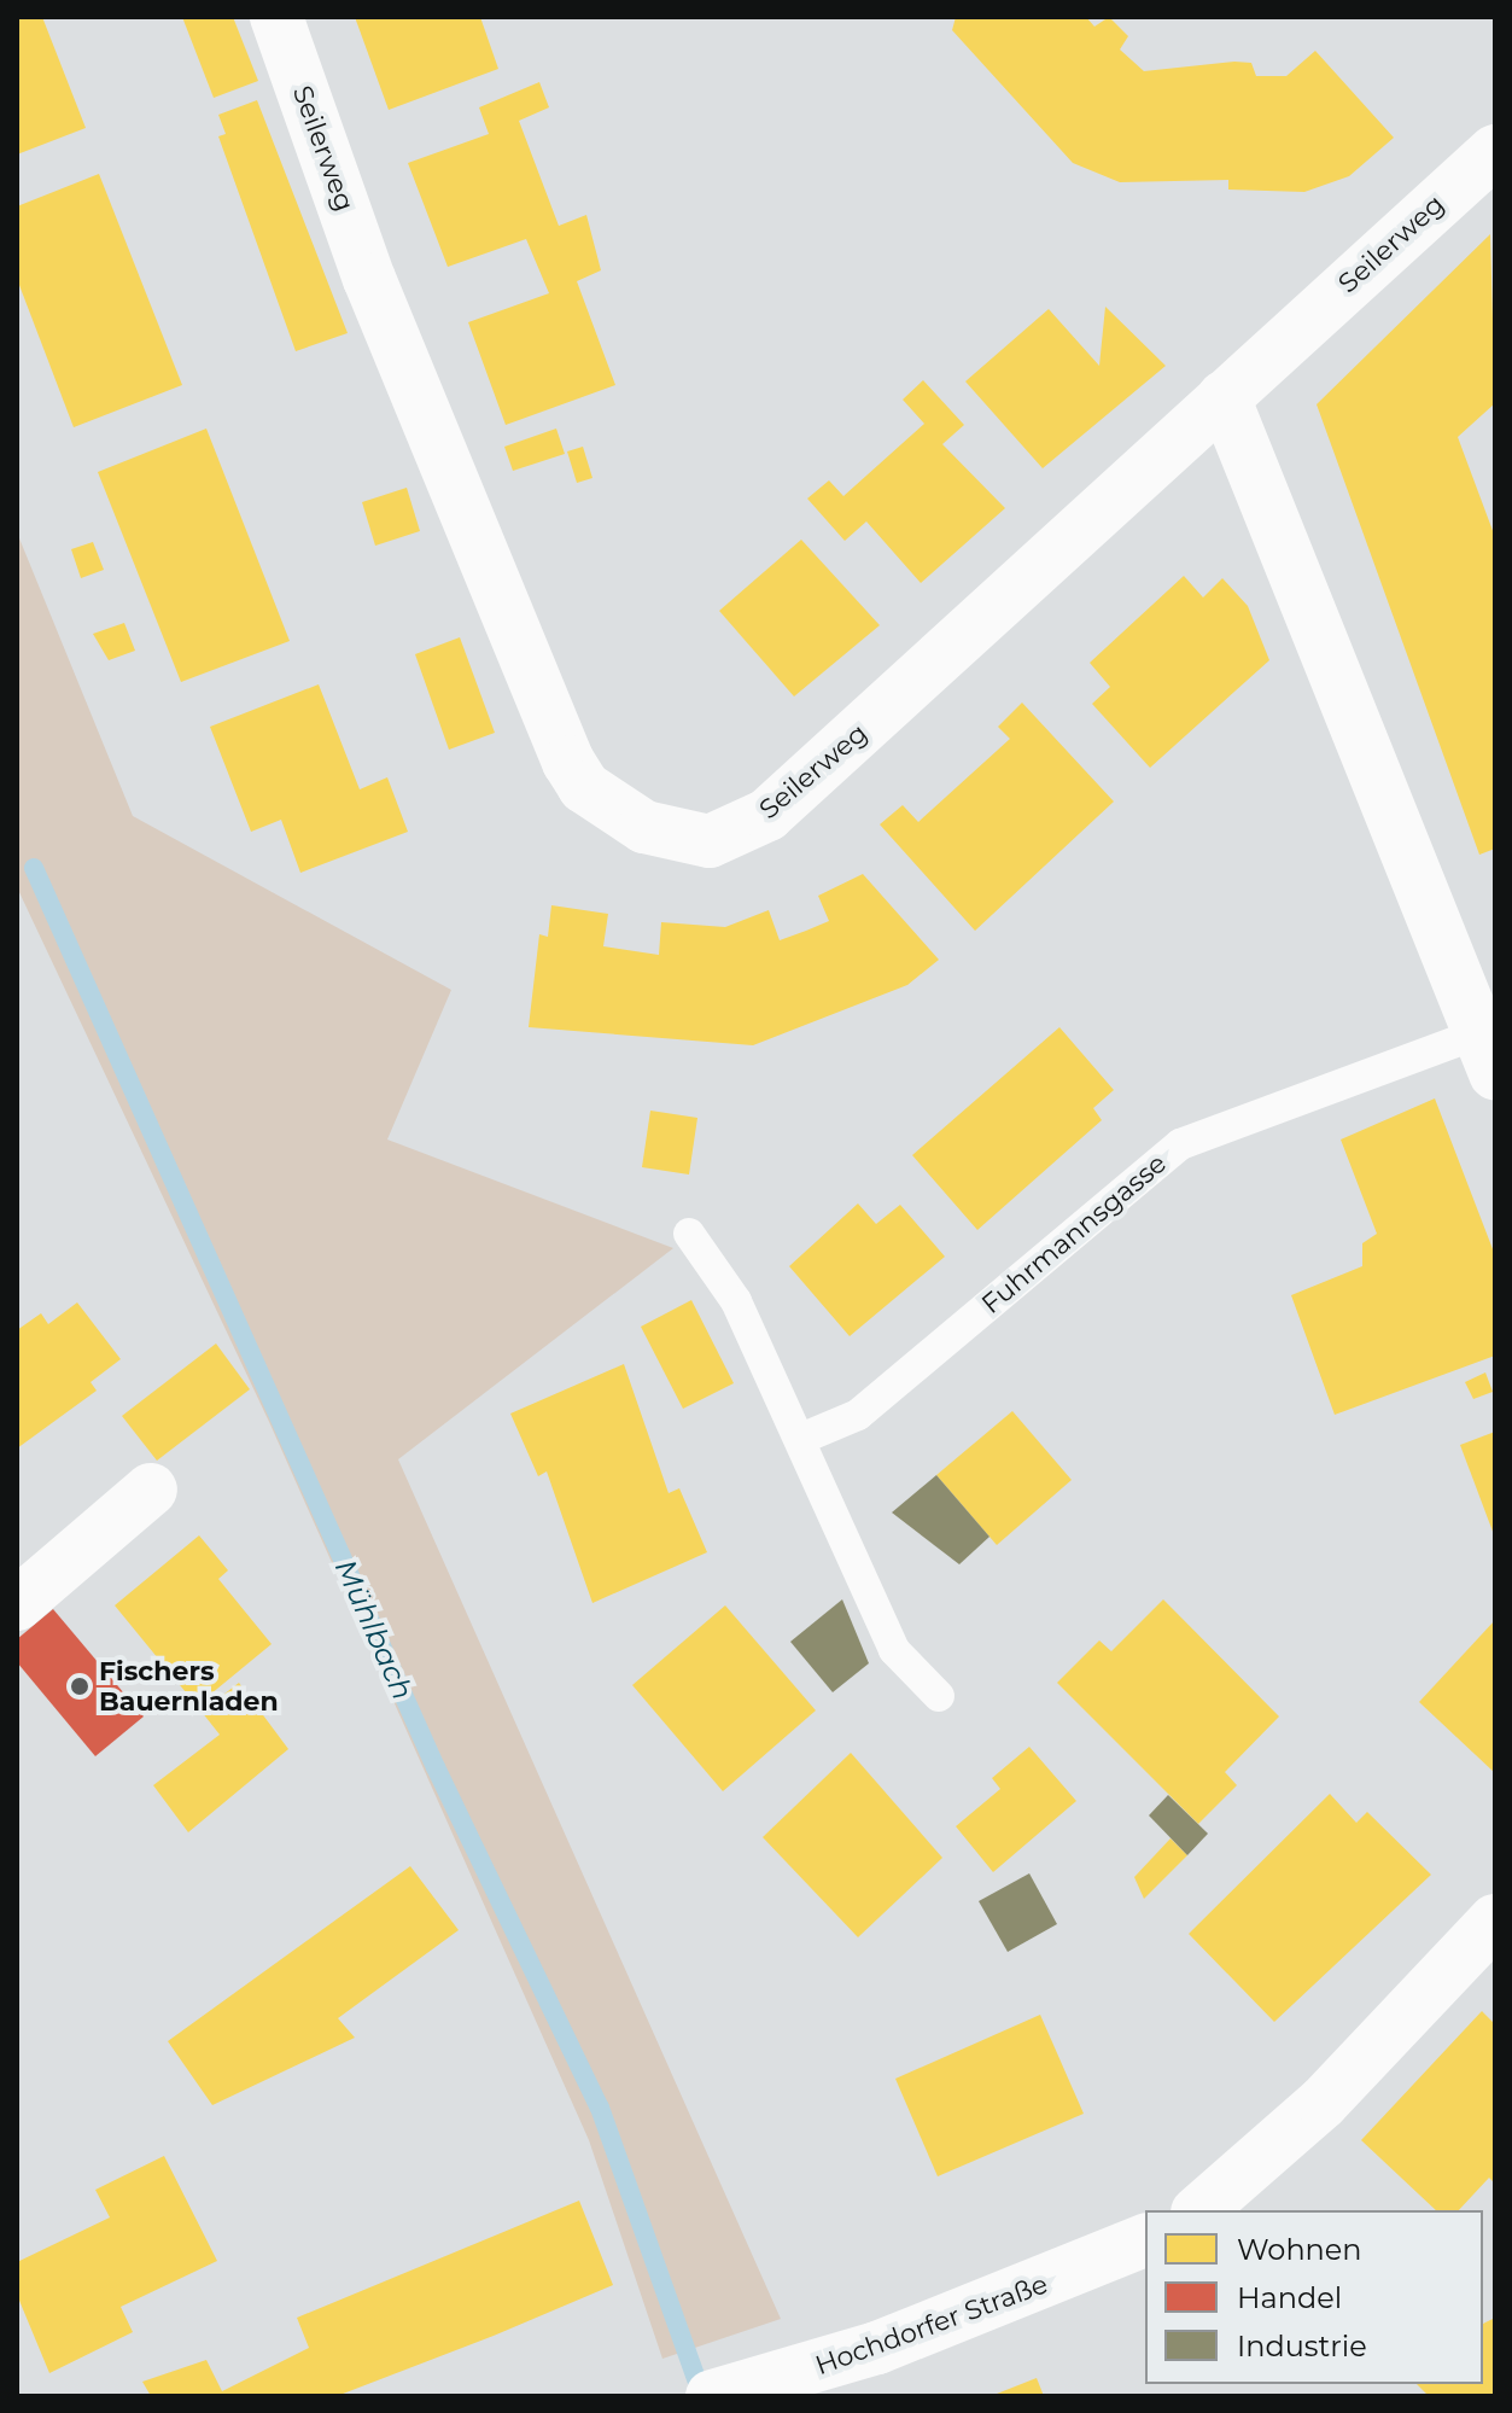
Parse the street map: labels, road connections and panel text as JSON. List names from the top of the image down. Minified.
{"streets":{"street":["Seilerweg","Fuhrmannsgasse","Hochdorfer Straße"]},"crossings":[["Seilerweg","Fuhrmannsgasse"]],"water":["Mühlbach"],"places":["Fischers Bauernladen"],"legend":["Wohnen","Handel","Industrie"]}
